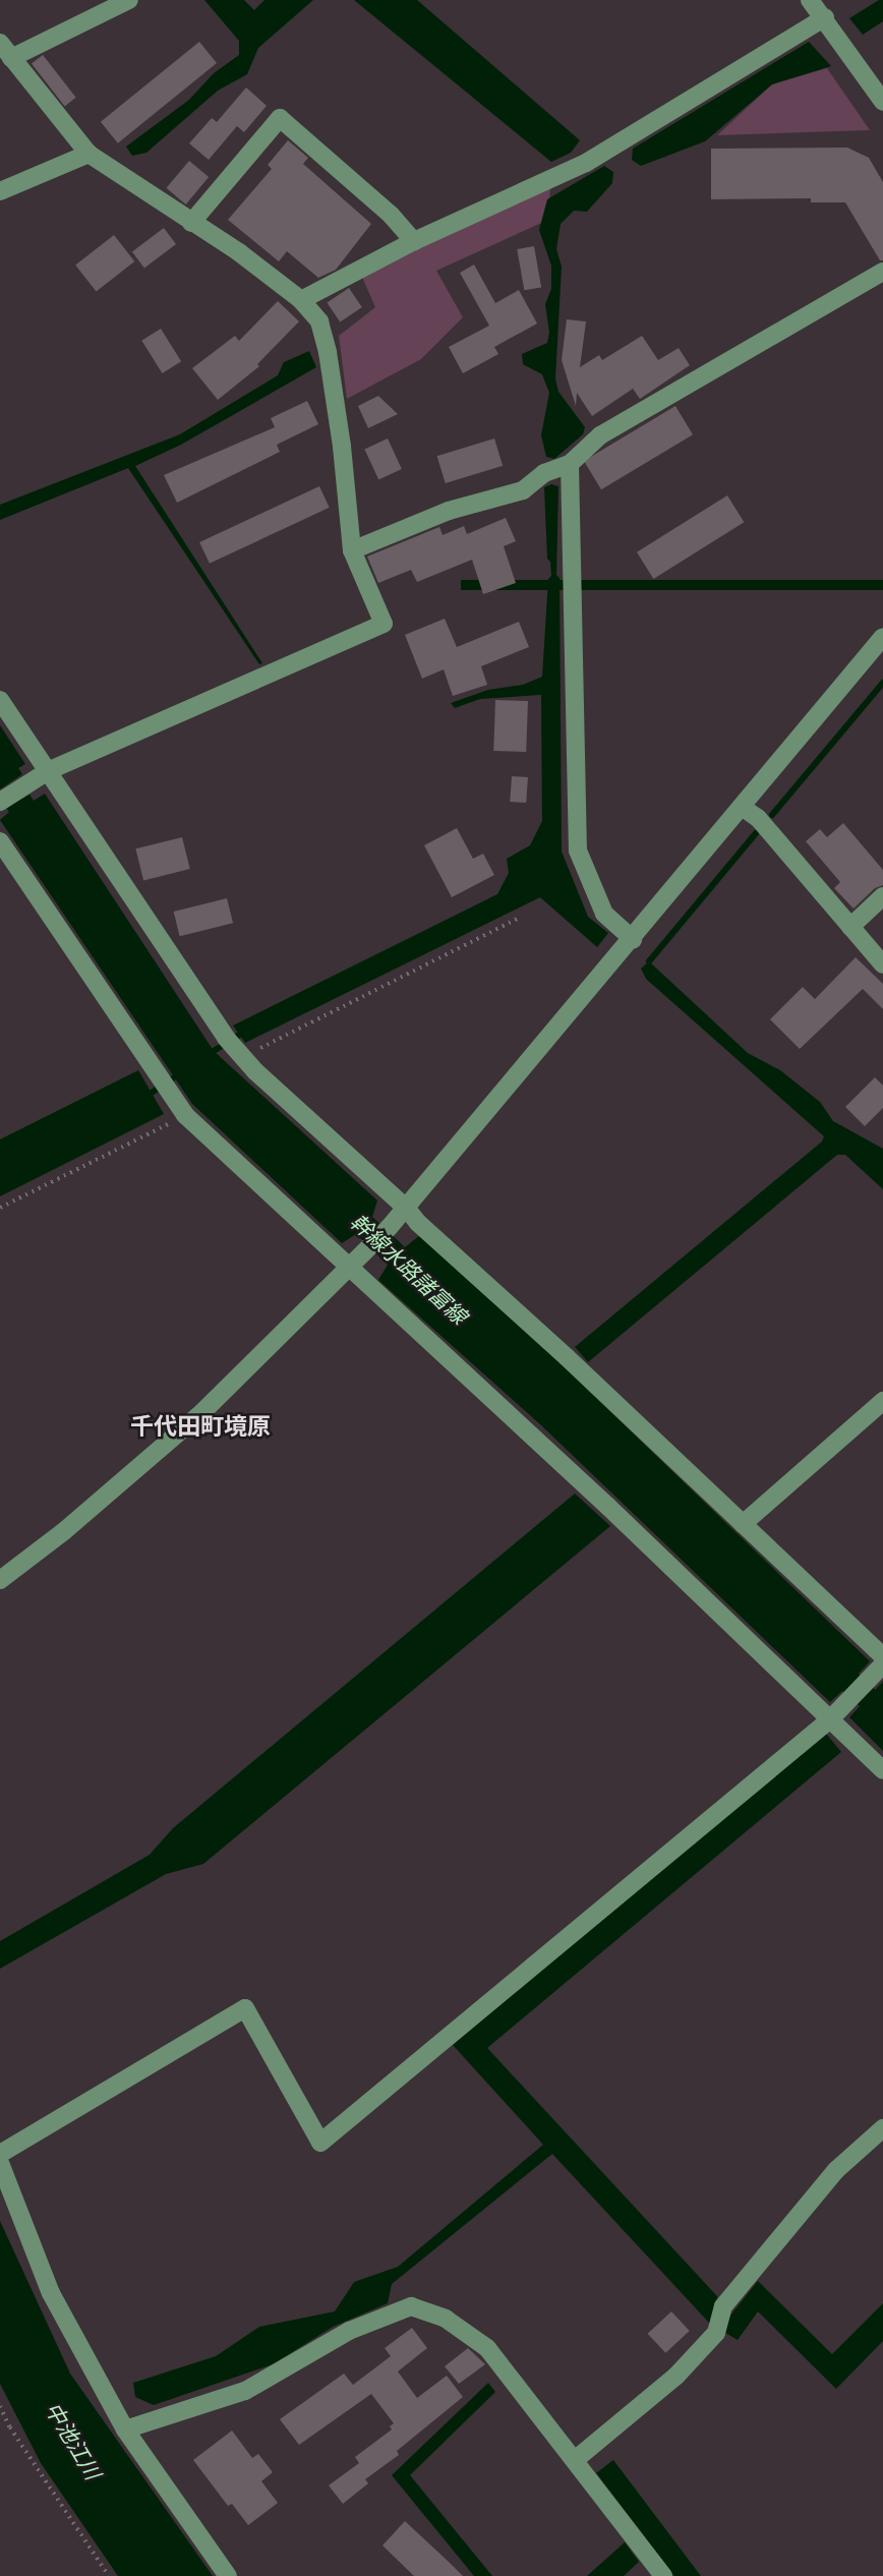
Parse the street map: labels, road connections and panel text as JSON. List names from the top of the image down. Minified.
{"districts":["千代田町境原"],"water":["幹線水路諸富線","中池江川"]}
